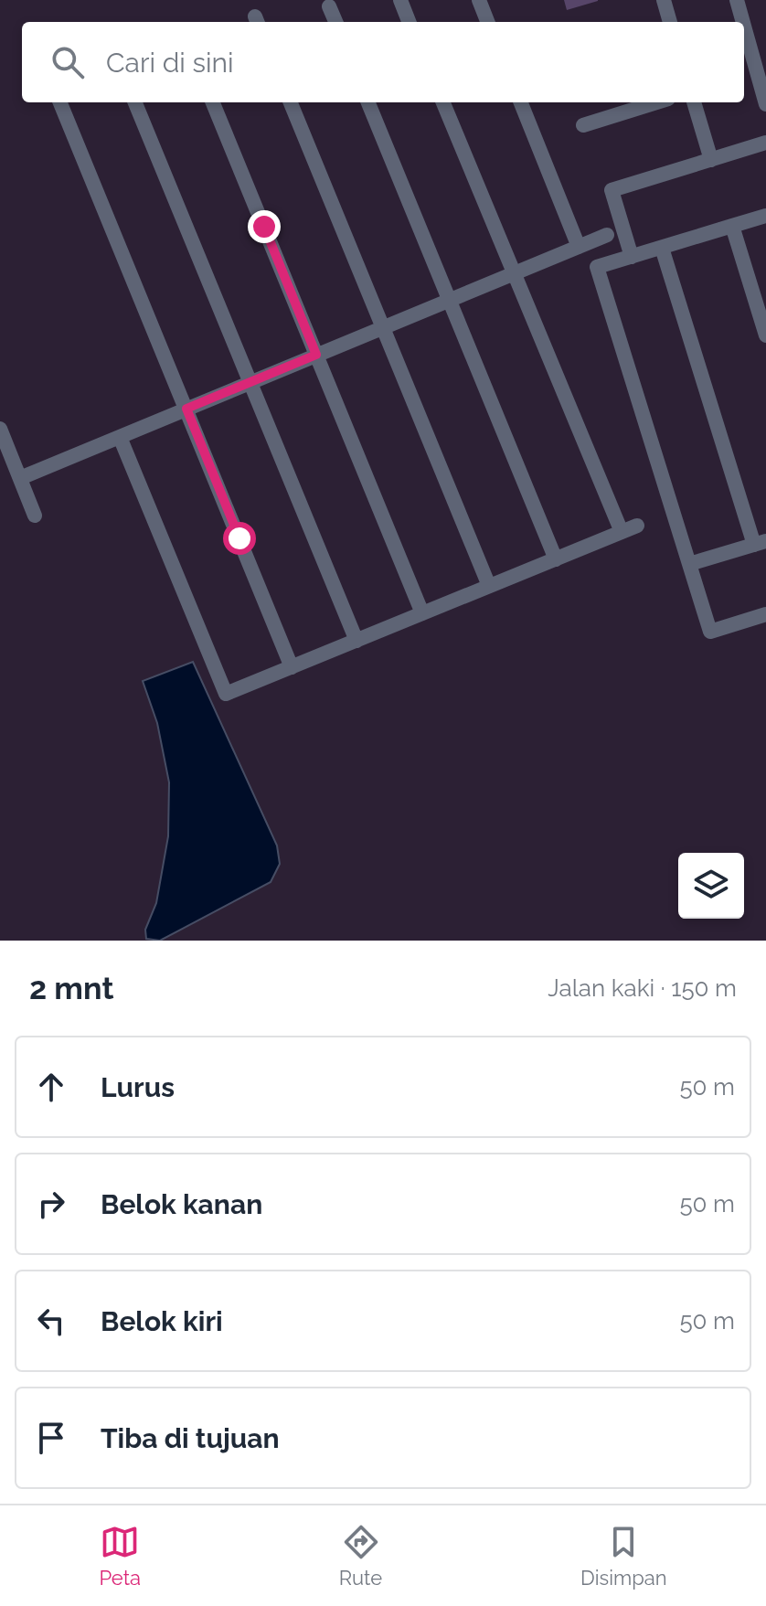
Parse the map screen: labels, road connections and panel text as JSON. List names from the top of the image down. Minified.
{"page":{"search":"Cari di sini","heading":["2 mnt","Jalan kaki · 150 m"],"list":[["Lurus","50 m"],["Belok kanan","50 m"],["Belok kiri","50 m"],"Tiba di tujuan"],"nav":["Peta","Rute","Disimpan"]}}
